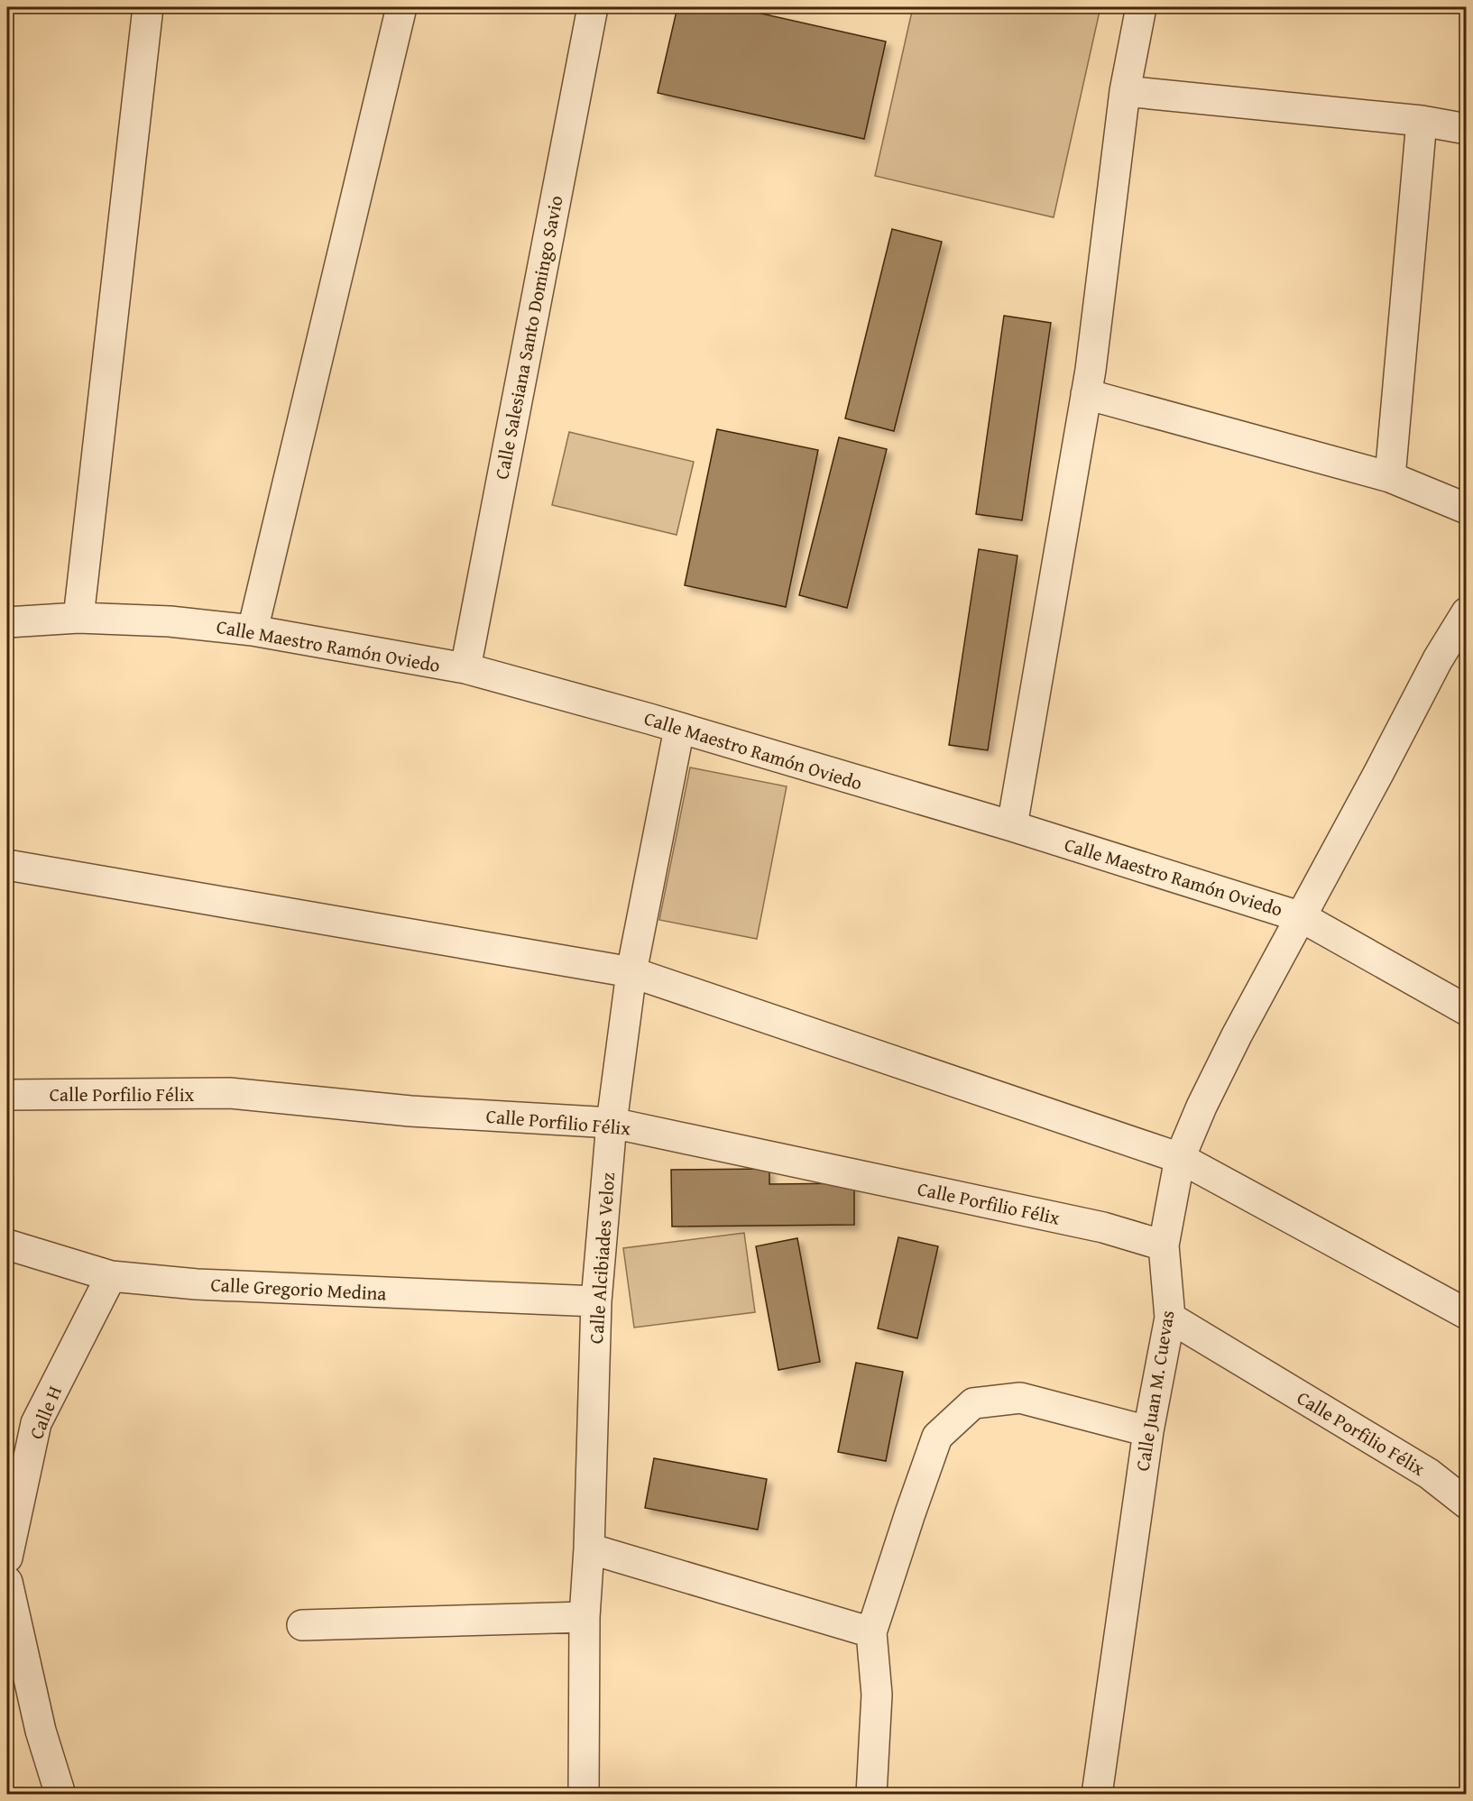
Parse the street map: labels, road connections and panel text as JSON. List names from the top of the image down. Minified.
{"streets":{"street":["Calle Salesiana Santo Domingo Savio","Calle Maestro Ramón Oviedo","Calle Porfilio Félix","Calle Alcibiades Veloz","Calle Gregorio Medina","Calle Juan M. Cuevas","Calle H"]},"crossings":[["Calle Salesiana Santo Domingo Savio","Calle Maestro Ramón Oviedo"],["Calle Maestro Ramón Oviedo","Calle Alcibiades Veloz"],["Calle Maestro Ramón Oviedo","Calle Juan M. Cuevas"],["Calle Porfilio Félix","Calle Alcibiades Veloz"],["Calle Porfilio Félix","Calle Juan M. Cuevas"],["Calle Alcibiades Veloz","Calle Gregorio Medina"],["Calle Gregorio Medina","Calle H"]]}
